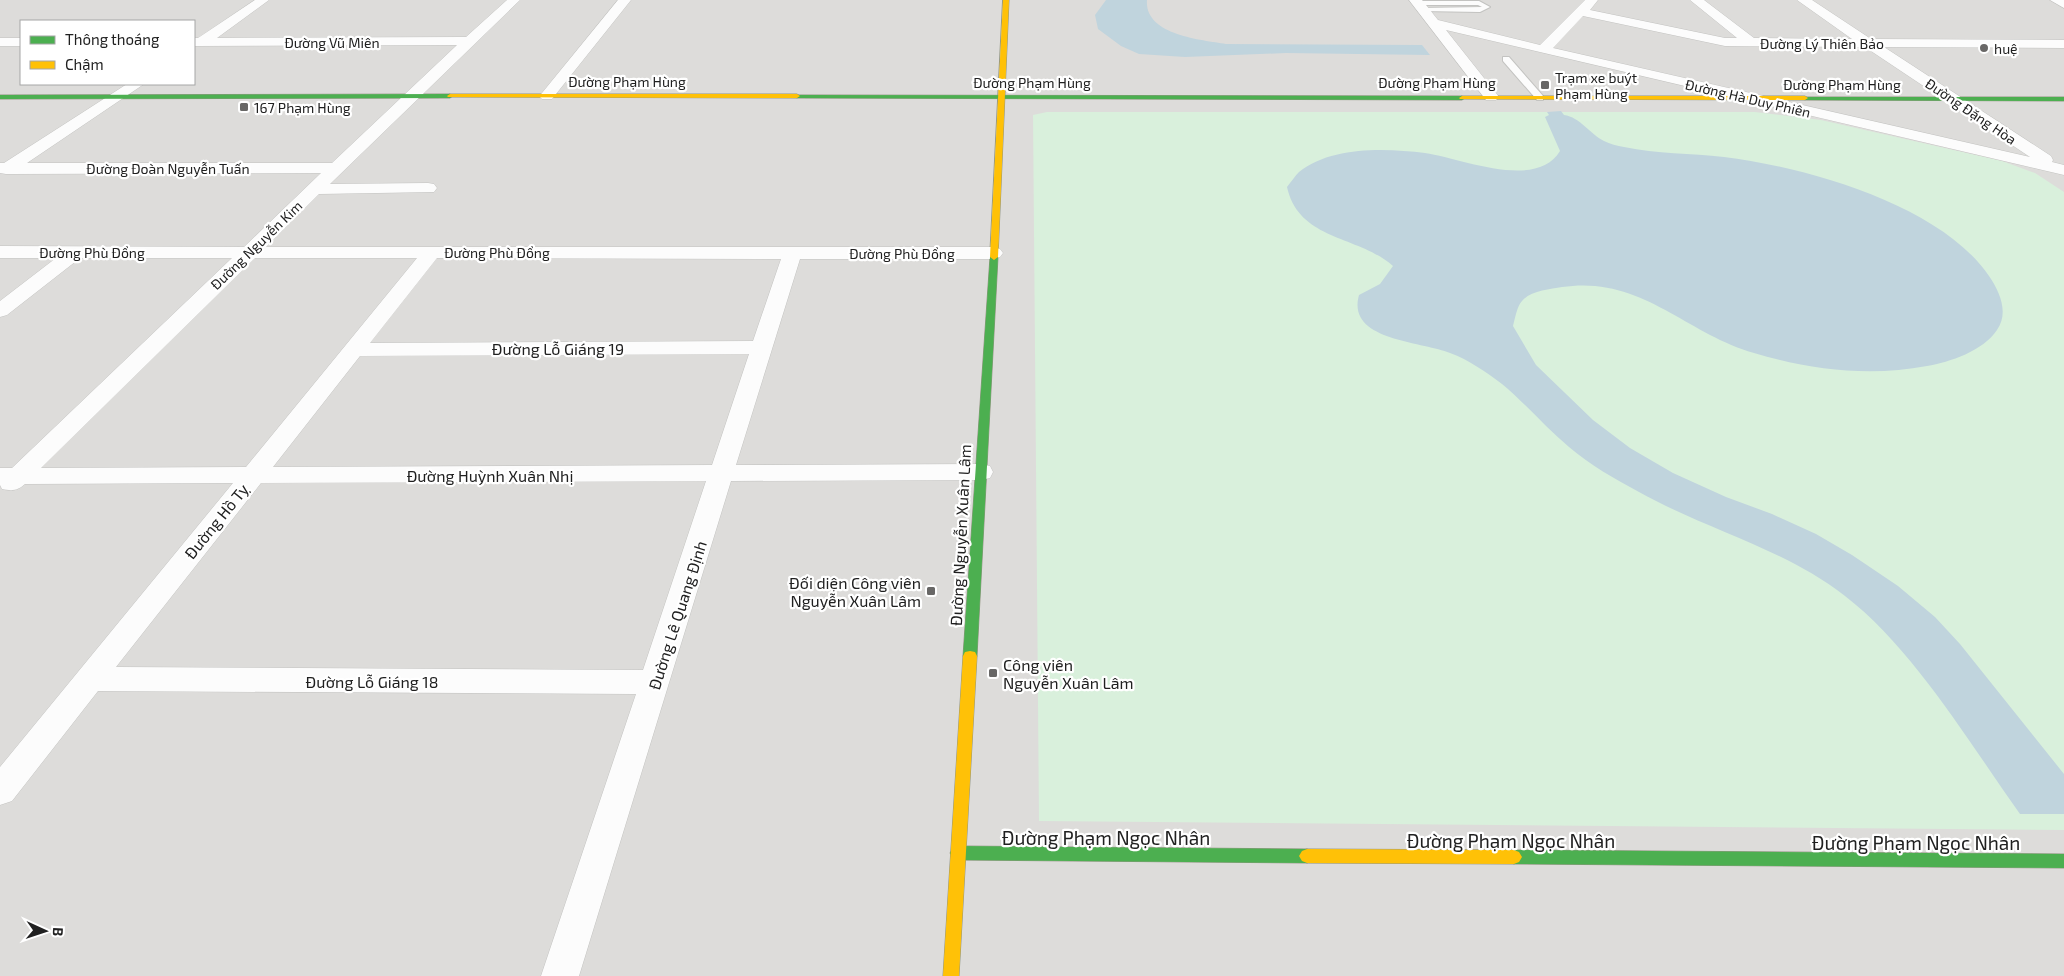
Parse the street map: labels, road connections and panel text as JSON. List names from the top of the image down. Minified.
{"streets":{"main road":["Đường Phạm Hùng","Đường Nguyễn Xuân Lâm","Đường Phạm Ngọc Nhân"],"street":["Đường Vũ Miên","Đường Lý Thiên Bảo","Đường Hà Duy Phiên","Đường Đặng Hòa","Đường Đoàn Nguyễn Tuấn","Đường Nguyễn Kim","Đường Phù Đổng","Đường Lỗ Giáng 19","Đường Huỳnh Xuân Nhị","Đường Hồ Tỵ","Đường Lê Quang Định","Đường Lỗ Giáng 18"]},"crossings":[["Đường Vũ Miên","Đường Nguyễn Kim"],["Đường Lý Thiên Bảo","Đường Đặng Hòa"],["Đường Phạm Hùng","Đường Hà Duy Phiên"],["Đường Phạm Hùng","Đường Đặng Hòa"],["Đường Phạm Hùng","Đường Nguyễn Kim"],["Đường Phạm Hùng","Đường Nguyễn Xuân Lâm"],["Đường Hà Duy Phiên","Đường Đặng Hòa"],["Đường Đoàn Nguyễn Tuấn","Đường Nguyễn Kim"],["Đường Nguyễn Kim","Đường Phù Đổng"],["Đường Nguyễn Kim","Đường Huỳnh Xuân Nhị"],["Đường Phù Đổng","Đường Hồ Tỵ"],["Đường Phù Đổng","Đường Nguyễn Xuân Lâm"],["Đường Phù Đổng","Đường Lê Quang Định"],["Đường Lỗ Giáng 19","Đường Hồ Tỵ"],["Đường Lỗ Giáng 19","Đường Lê Quang Định"],["Đường Huỳnh Xuân Nhị","Đường Hồ Tỵ"],["Đường Huỳnh Xuân Nhị","Đường Nguyễn Xuân Lâm"],["Đường Huỳnh Xuân Nhị","Đường Lê Quang Định"],["Đường Hồ Tỵ","Đường Lỗ Giáng 18"],["Đường Nguyễn Xuân Lâm","Đường Phạm Ngọc Nhân"],["Đường Lê Quang Định","Đường Lỗ Giáng 18"]],"places":{"other":["huệ"],"transit":["Trạm xe buýt Phạm Hùng","167 Phạm Hùng","Đối diện Công viên Nguyễn Xuân Lâm","Công viên Nguyễn Xuân Lâm"]},"legend":["Thông thoáng","Chậm"],"north":"right"}
